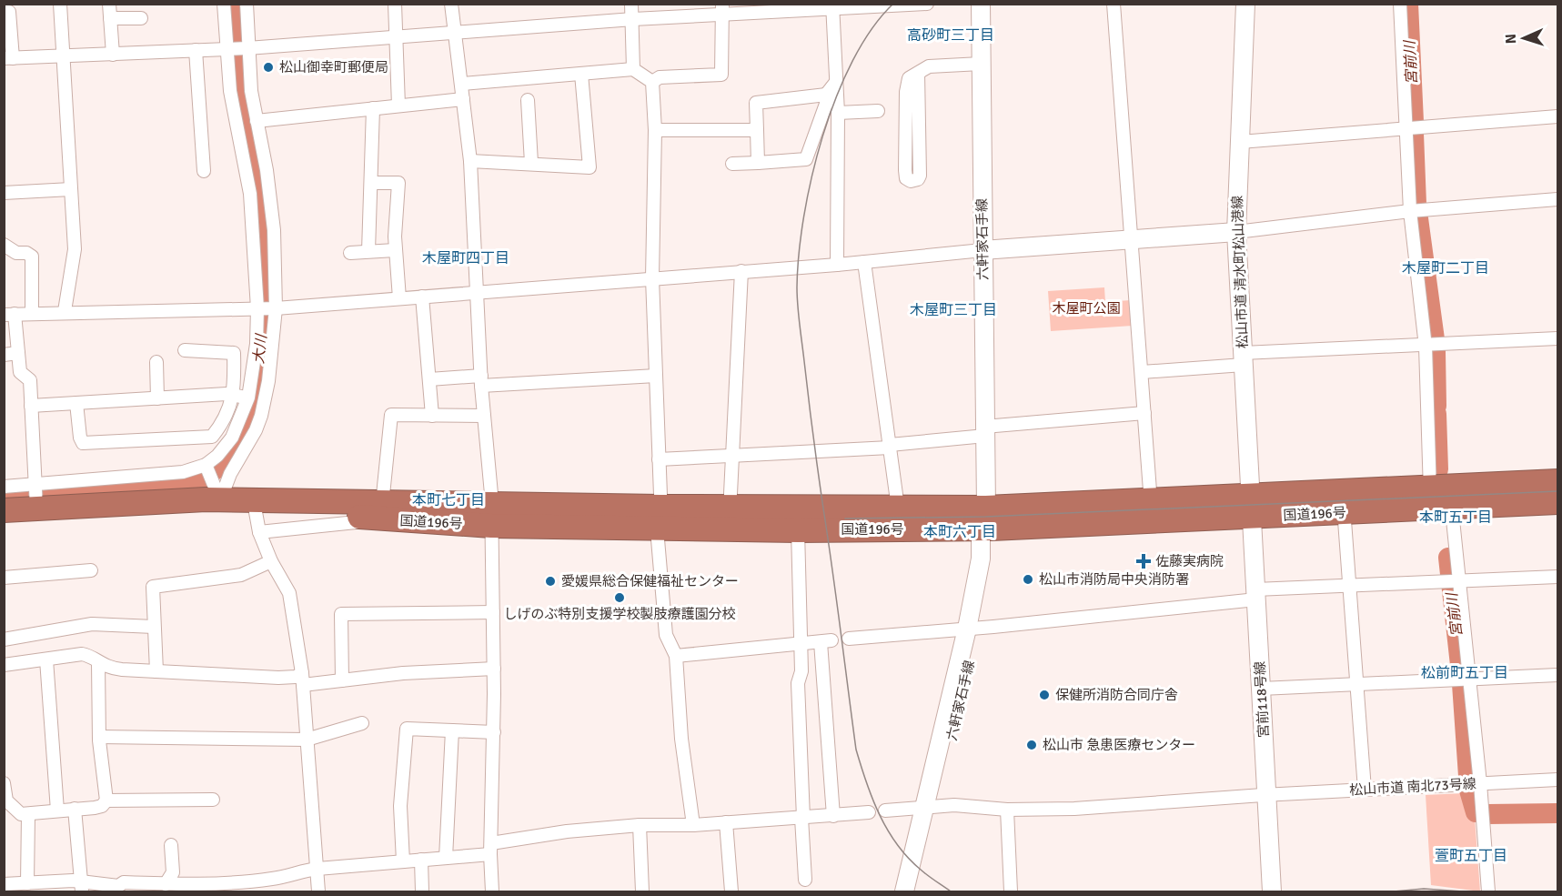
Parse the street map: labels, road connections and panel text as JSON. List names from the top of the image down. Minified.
{"streets":{"highway":["国道196号"],"street":["六軒家石手線","松山市道 清水町松山港線","宮前118号線","松山市道 南北73号線"]},"crossings":[["六軒家石手線","国道196号"],["六軒家石手線","松山市道 南北73号線"],["松山市道 清水町松山港線","国道196号"],["松山市道 清水町松山港線","宮前118号線"],["国道196号","宮前118号線"],["宮前118号線","松山市道 南北73号線"]],"districts":["高砂町三丁目","木屋町四丁目","木屋町二丁目","木屋町三丁目","本町七丁目","本町五丁目","本町六丁目","松前町五丁目","萱町五丁目"],"water":["宮前川","大川"],"parks":["木屋町公園"],"places":{"other":["松山御幸町郵便局","松山市消防局中央消防署","愛媛県総合保健福祉センター","しげのぶ特別支援学校製肢療護園分校","保健所消防合同庁舎","松山市 急患医療センター"],"health":["佐藤実病院"]},"north":"left"}
